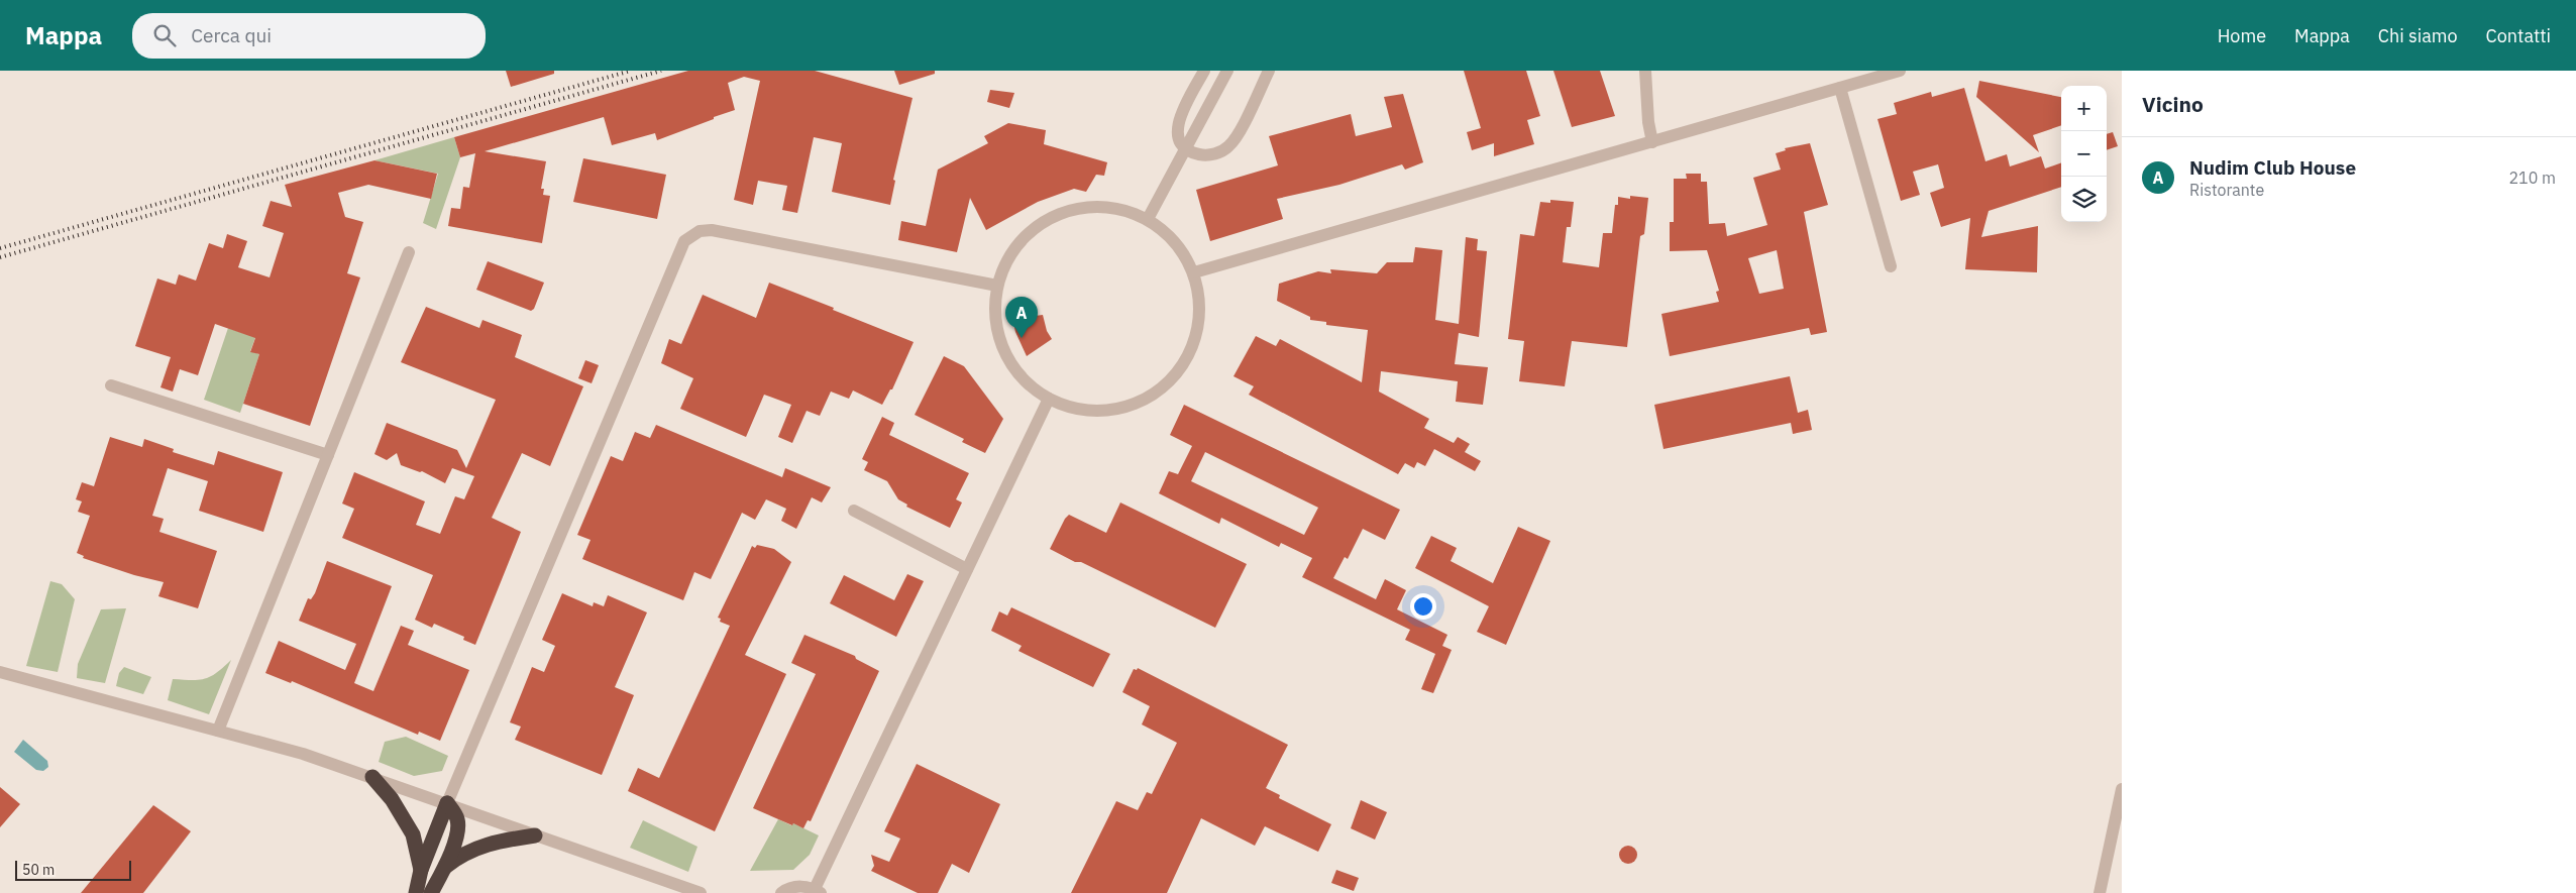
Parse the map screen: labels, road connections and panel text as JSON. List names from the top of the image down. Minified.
{"scale_bar":"50 m","page":{"header":"Mappa","search":"Cerca qui","nav":["Home","Mappa","Chi siamo","Contatti"],"heading":"Vicino","map_buttons":["+","−"],"list":[{"mark":"A","name":"Nudim Club House","note":"Ristorante","value":"210 m"}],"pins":"A","scale":"50 m"}}
